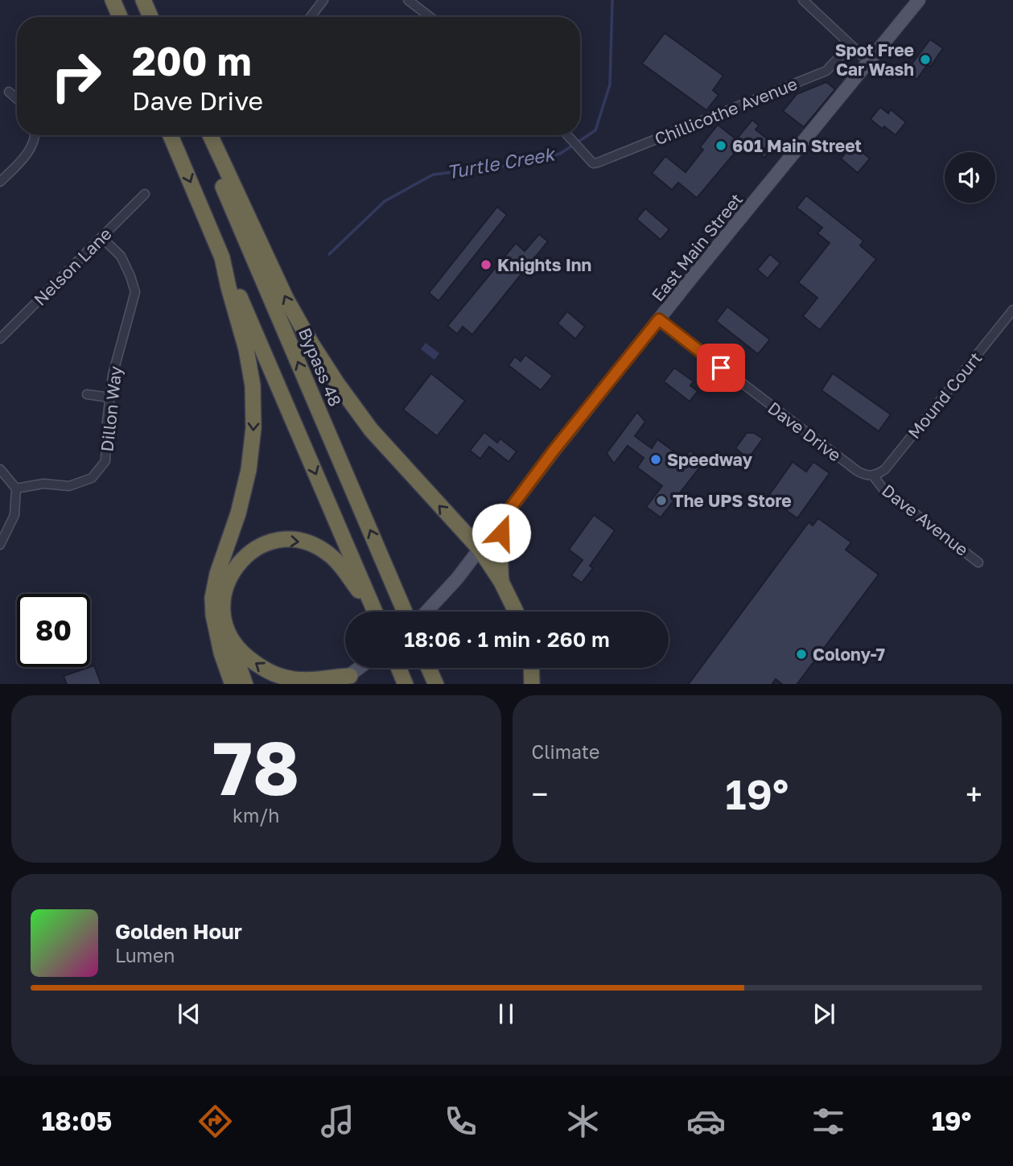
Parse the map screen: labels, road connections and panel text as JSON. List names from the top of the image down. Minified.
{"streets":{"highway":["Bypass 48"],"main road":["East Main Street"],"street":["Chillicothe Avenue","Nelson Lane","Mound Court","Dillon Way","Dave Drive","Dave Avenue"]},"crossings":[["East Main Street","Dave Drive"],["Nelson Lane","Dillon Way"],["Mound Court","Dave Drive"],["Mound Court","Dave Avenue"],["Dave Drive","Dave Avenue"]],"water":["Turtle Creek"],"places":["Spot Free Car Wash","601 Main Street","Knights Inn","Speedway","The UPS Store","Colony-7"],"page":{"turn":["200 m","Dave Drive"],"limit":"80","trip":"18:06 · 1 min · 260 m","tile":[["78","km/h"],"Climate"],"heat":["−","19°","+"],"song":["Golden Hour","Lumen"],"tabs":["18:05","19°"]}}
